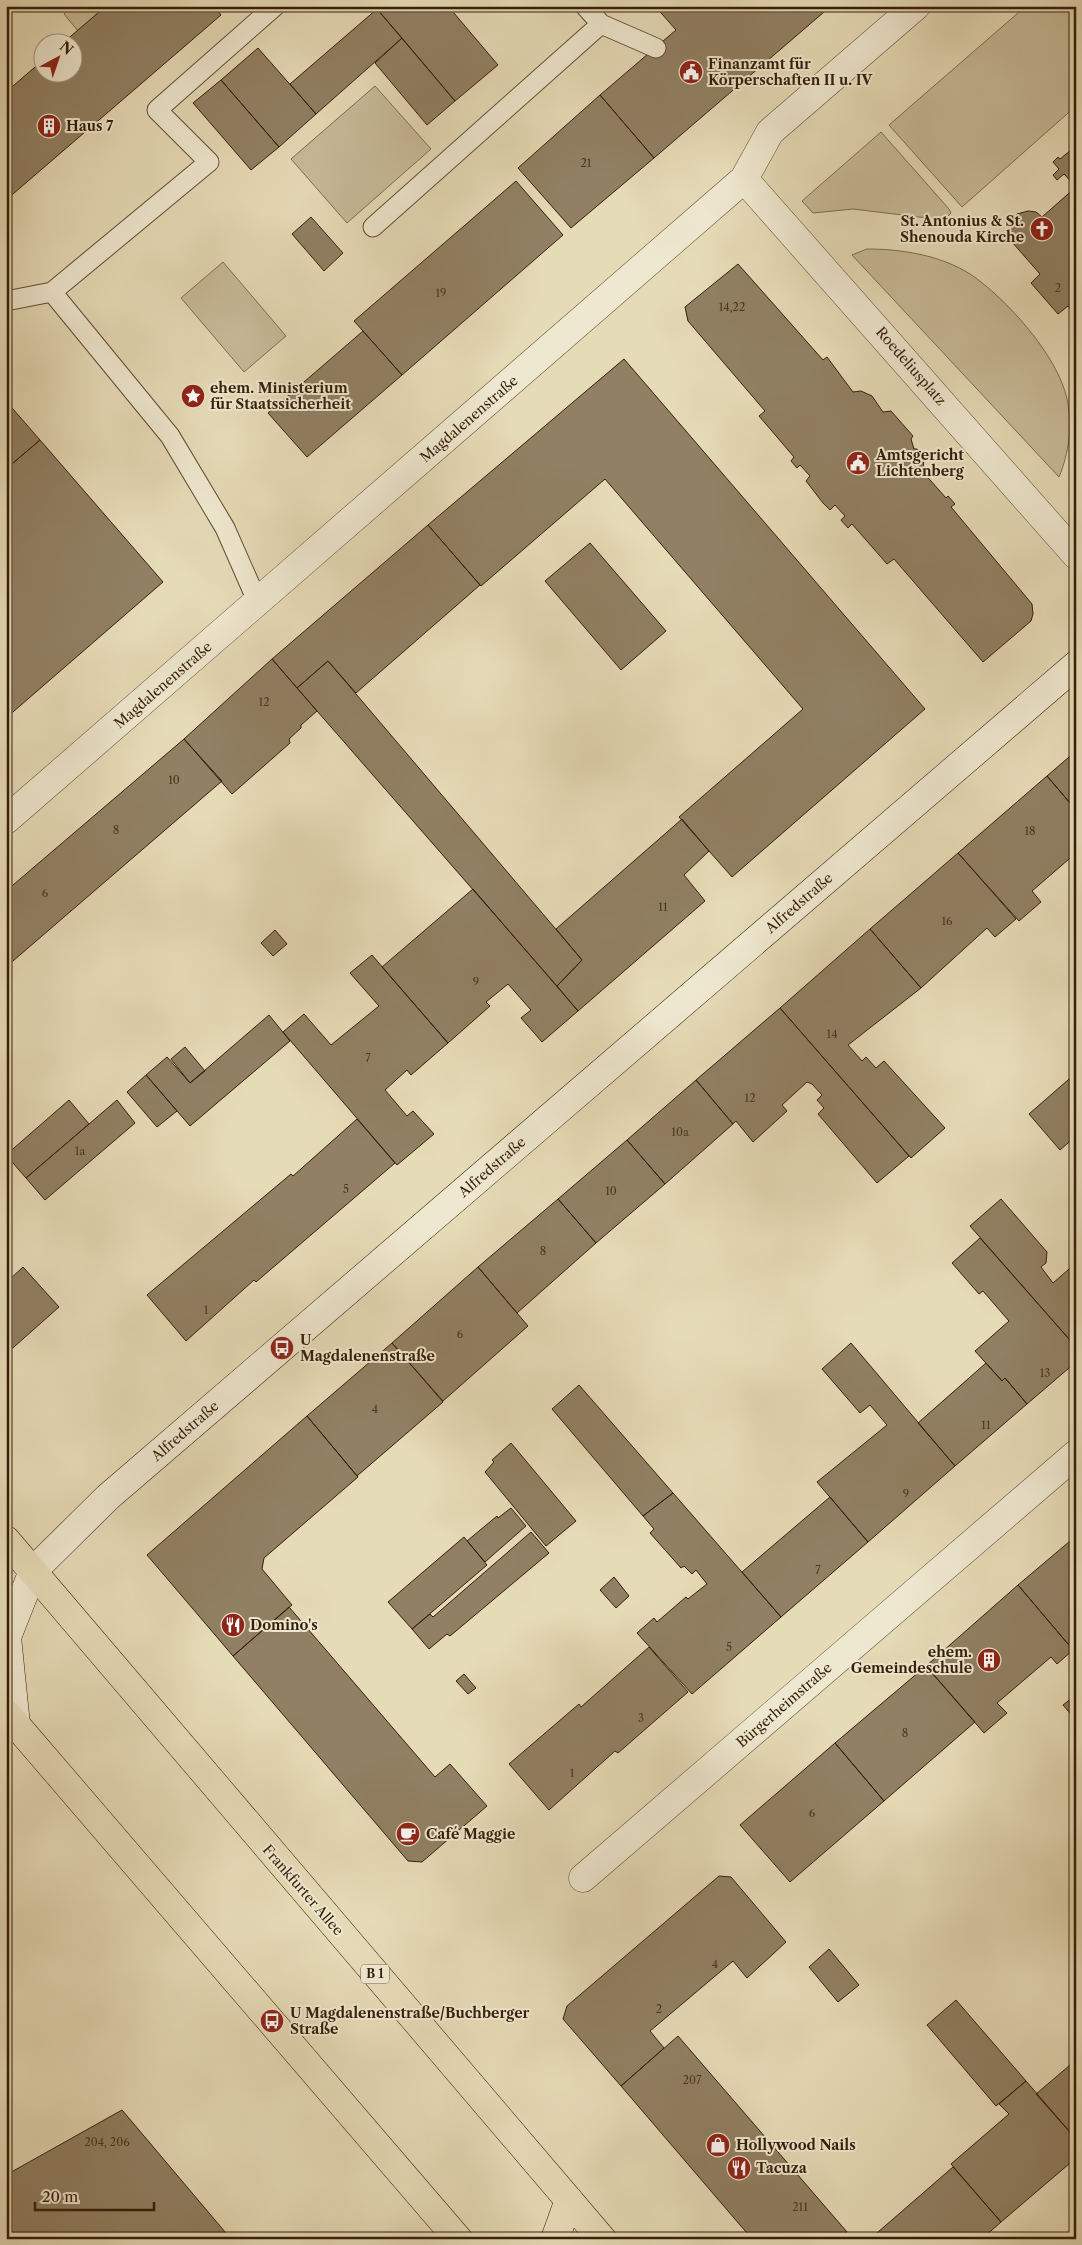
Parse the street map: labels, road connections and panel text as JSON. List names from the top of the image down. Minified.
{"streets":{"main road":["Frankfurter Allee","B 1"],"street":["Roedeliusplatz","Magdalenenstraße","Alfredstraße","Bürgerheimstraße"]},"crossings":[["Roedeliusplatz","Magdalenenstraße"],["Alfredstraße","Frankfurter Allee"]],"places":{"public building":["Finanzamt für Körperschaften II u. IV","Amtsgericht Lichtenberg"],"building":["Haus 7","ehem. Gemeindeschule"],"church":["St. Antonius & St. Shenouda Kirche"],"place":["ehem. Ministerium für Staatssicherheit"],"bus stop":["U Magdalenenstraße","U Magdalenenstraße/Buchberger Straße"],"restaurant":["Domino's","Tacuza"],"cafe":["Café Maggie"],"shop":["Hollywood Nails"]},"house_numbers":["21","2","19","14,22","12","10","8","18","6","11","16","9","14","7","12","10a","1a","5","10","8","1","6","13","4","11","9","7","5","3","8","1","6","4","2","207","204, 206","211"],"scale_bar":"20 m","north":"top right"}
